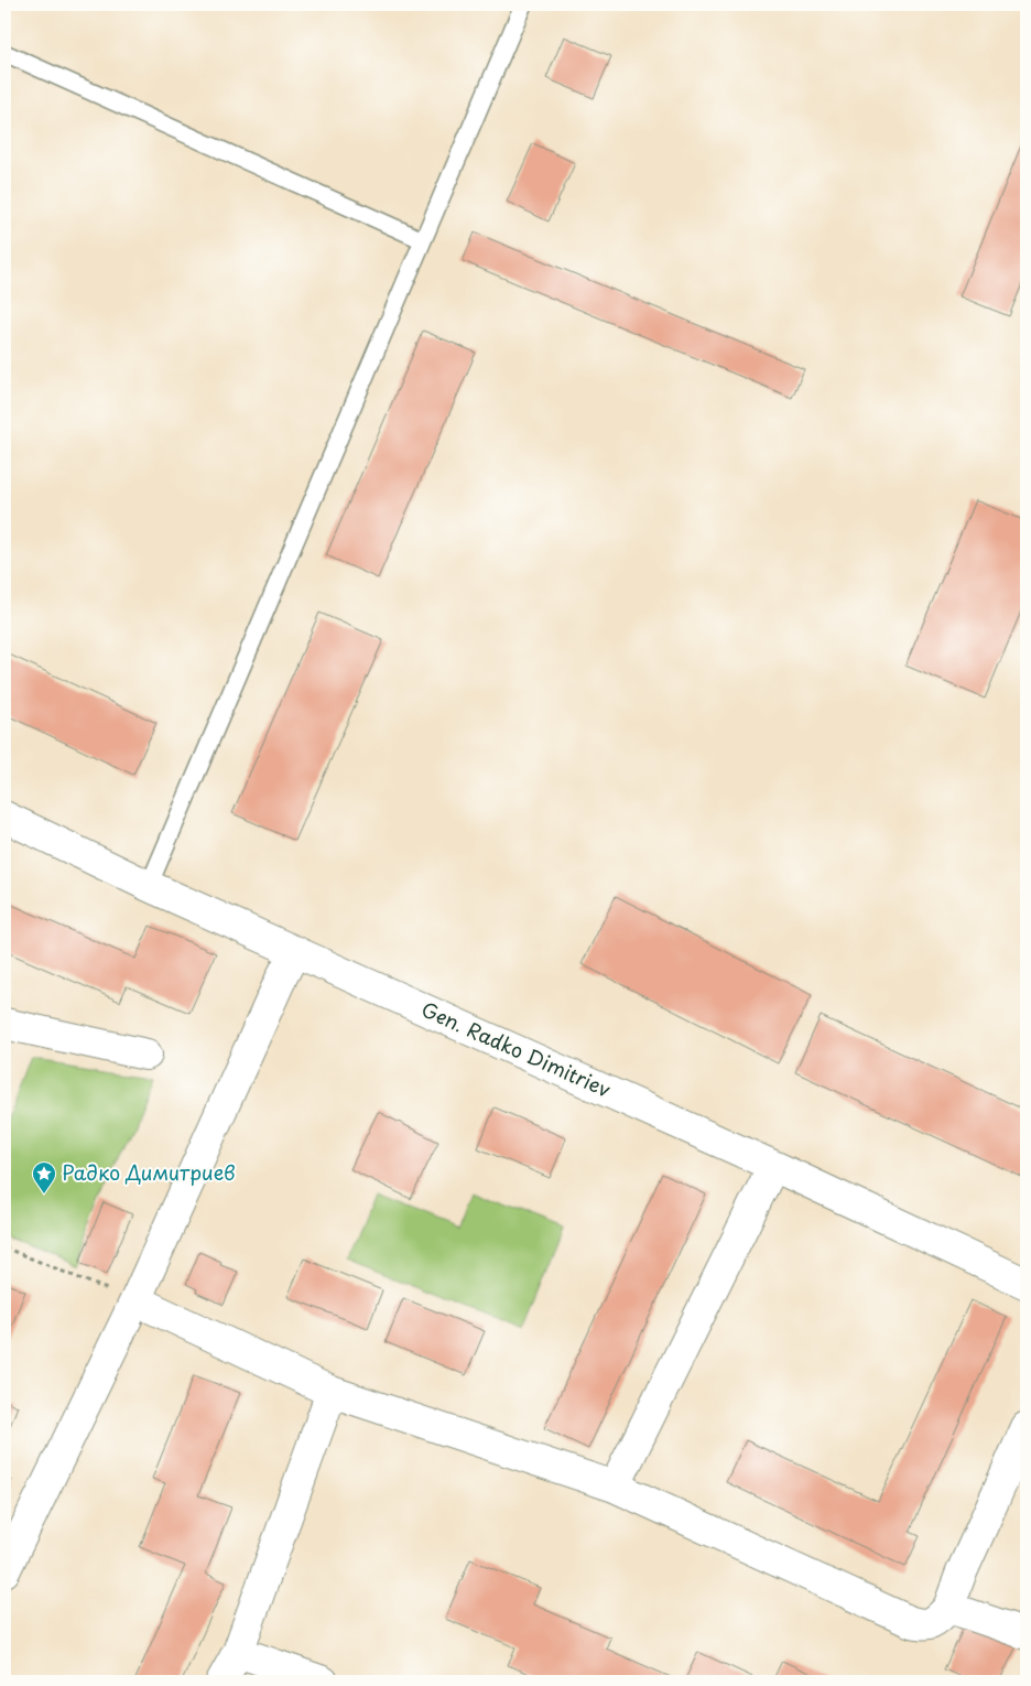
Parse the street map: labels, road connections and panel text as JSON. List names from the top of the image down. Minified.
{"streets":{"street":["Gen. Radko Dimitriev"]},"places":{"place":["Радко Димитриев"]}}
